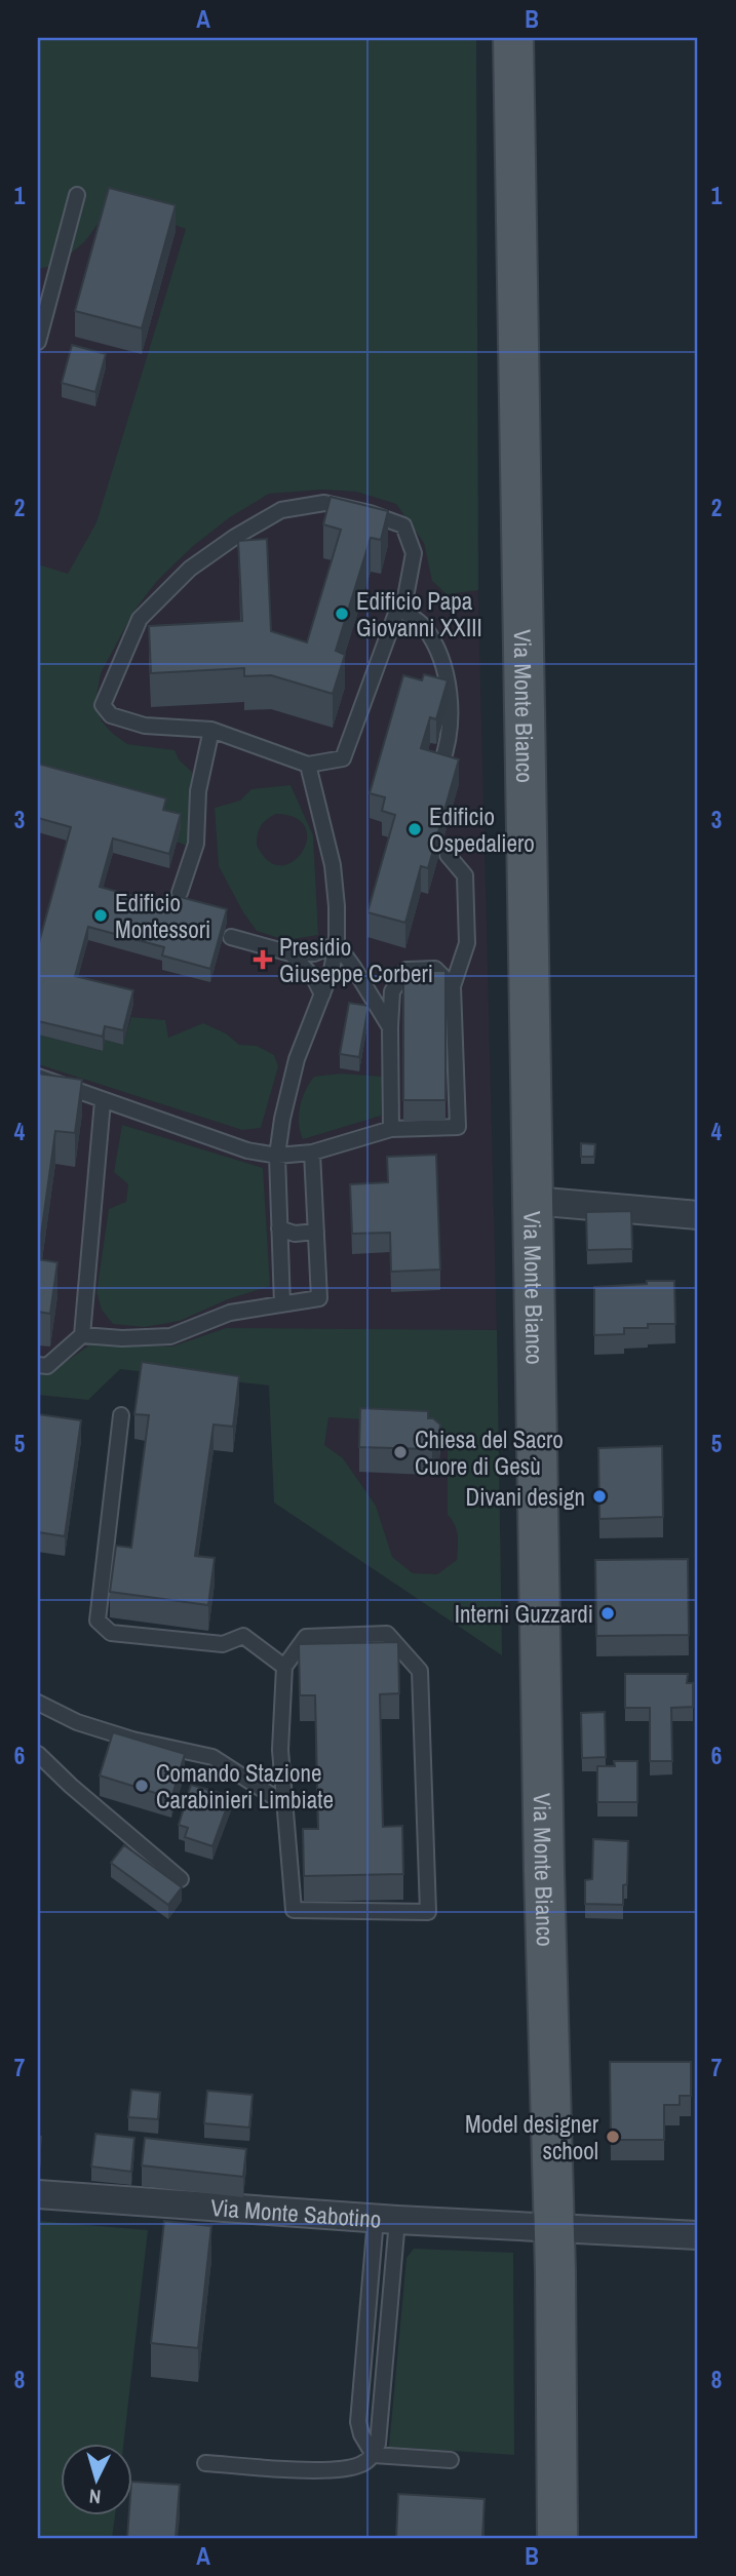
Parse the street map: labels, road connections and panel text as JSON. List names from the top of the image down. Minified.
{"streets":{"main road":["Via Monte Bianco"],"street":["Via Monte Sabotino"]},"crossings":[["Via Monte Bianco","Via Monte Sabotino"]],"places":{"other":["Edificio Papa Giovanni XXIII","Edificio Ospedaliero","Edificio Montessori","Chiesa del Sacro Cuore di Gesù","Divani design","Interni Guzzardi","Comando Stazione Carabinieri Limbiate","Model designer school"],"health":["Presidio Giuseppe Corberi"]},"north":"bottom","grid":{"columns":["A","B"],"rows":["1","2","3","4","5","6","7","8"]}}
